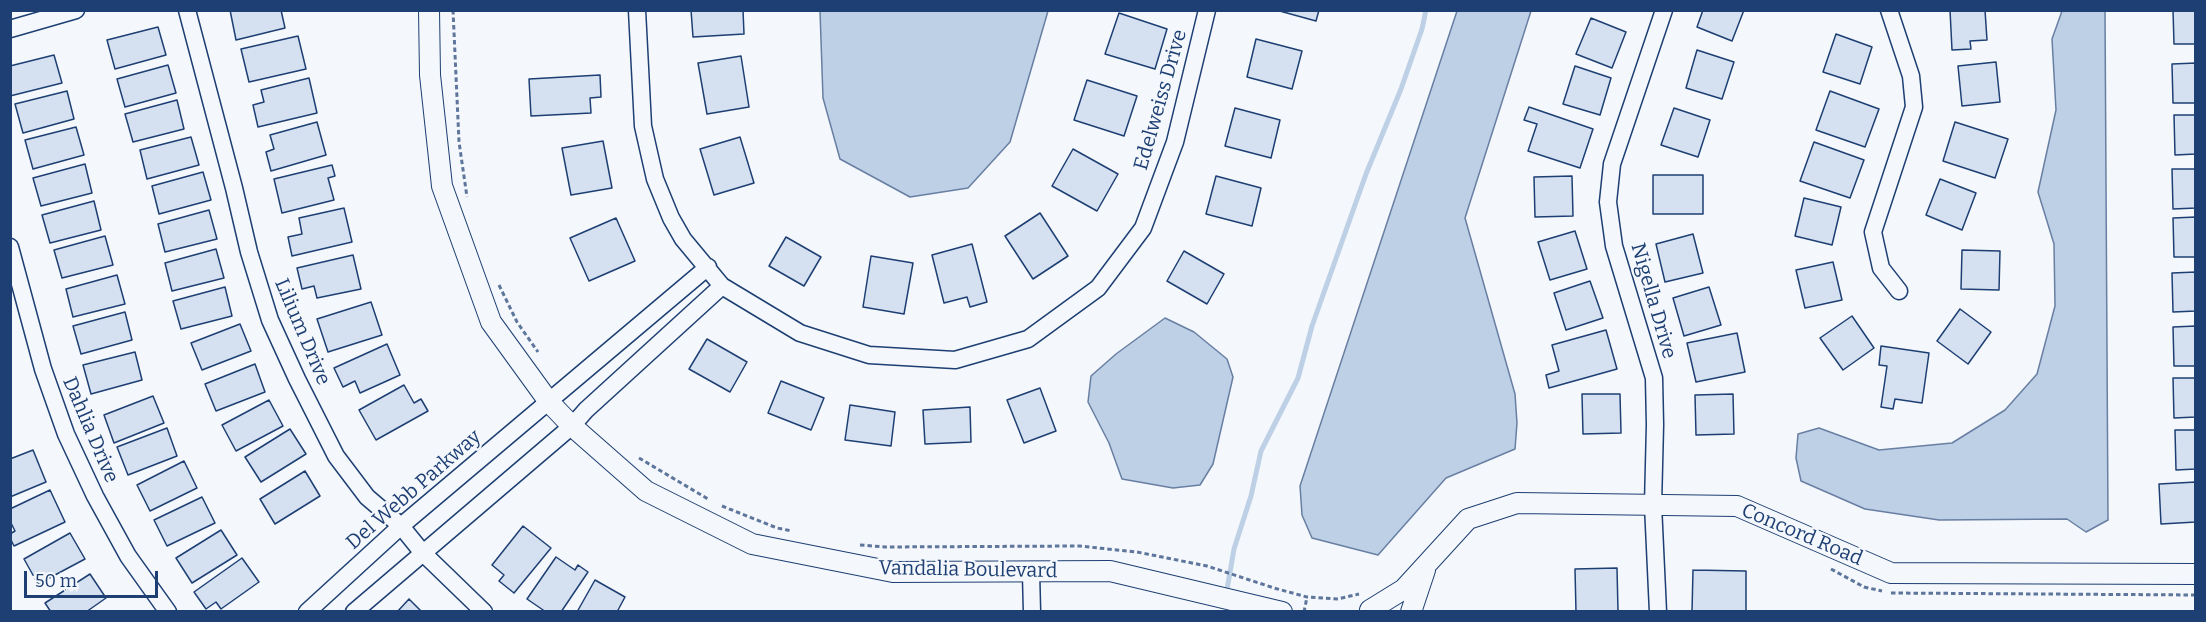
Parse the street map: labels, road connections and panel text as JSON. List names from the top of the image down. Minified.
{"streets":{"street":["Edelweiss Drive","Nigella Drive","Lilium Drive","Dahlia Drive","Del Webb Parkway","Concord Road","Vandalia Boulevard"]},"crossings":[["Edelweiss Drive","Del Webb Parkway"],["Nigella Drive","Concord Road"],["Lilium Drive","Del Webb Parkway"],["Del Webb Parkway","Vandalia Boulevard"]],"scale_bar":"50 m"}
